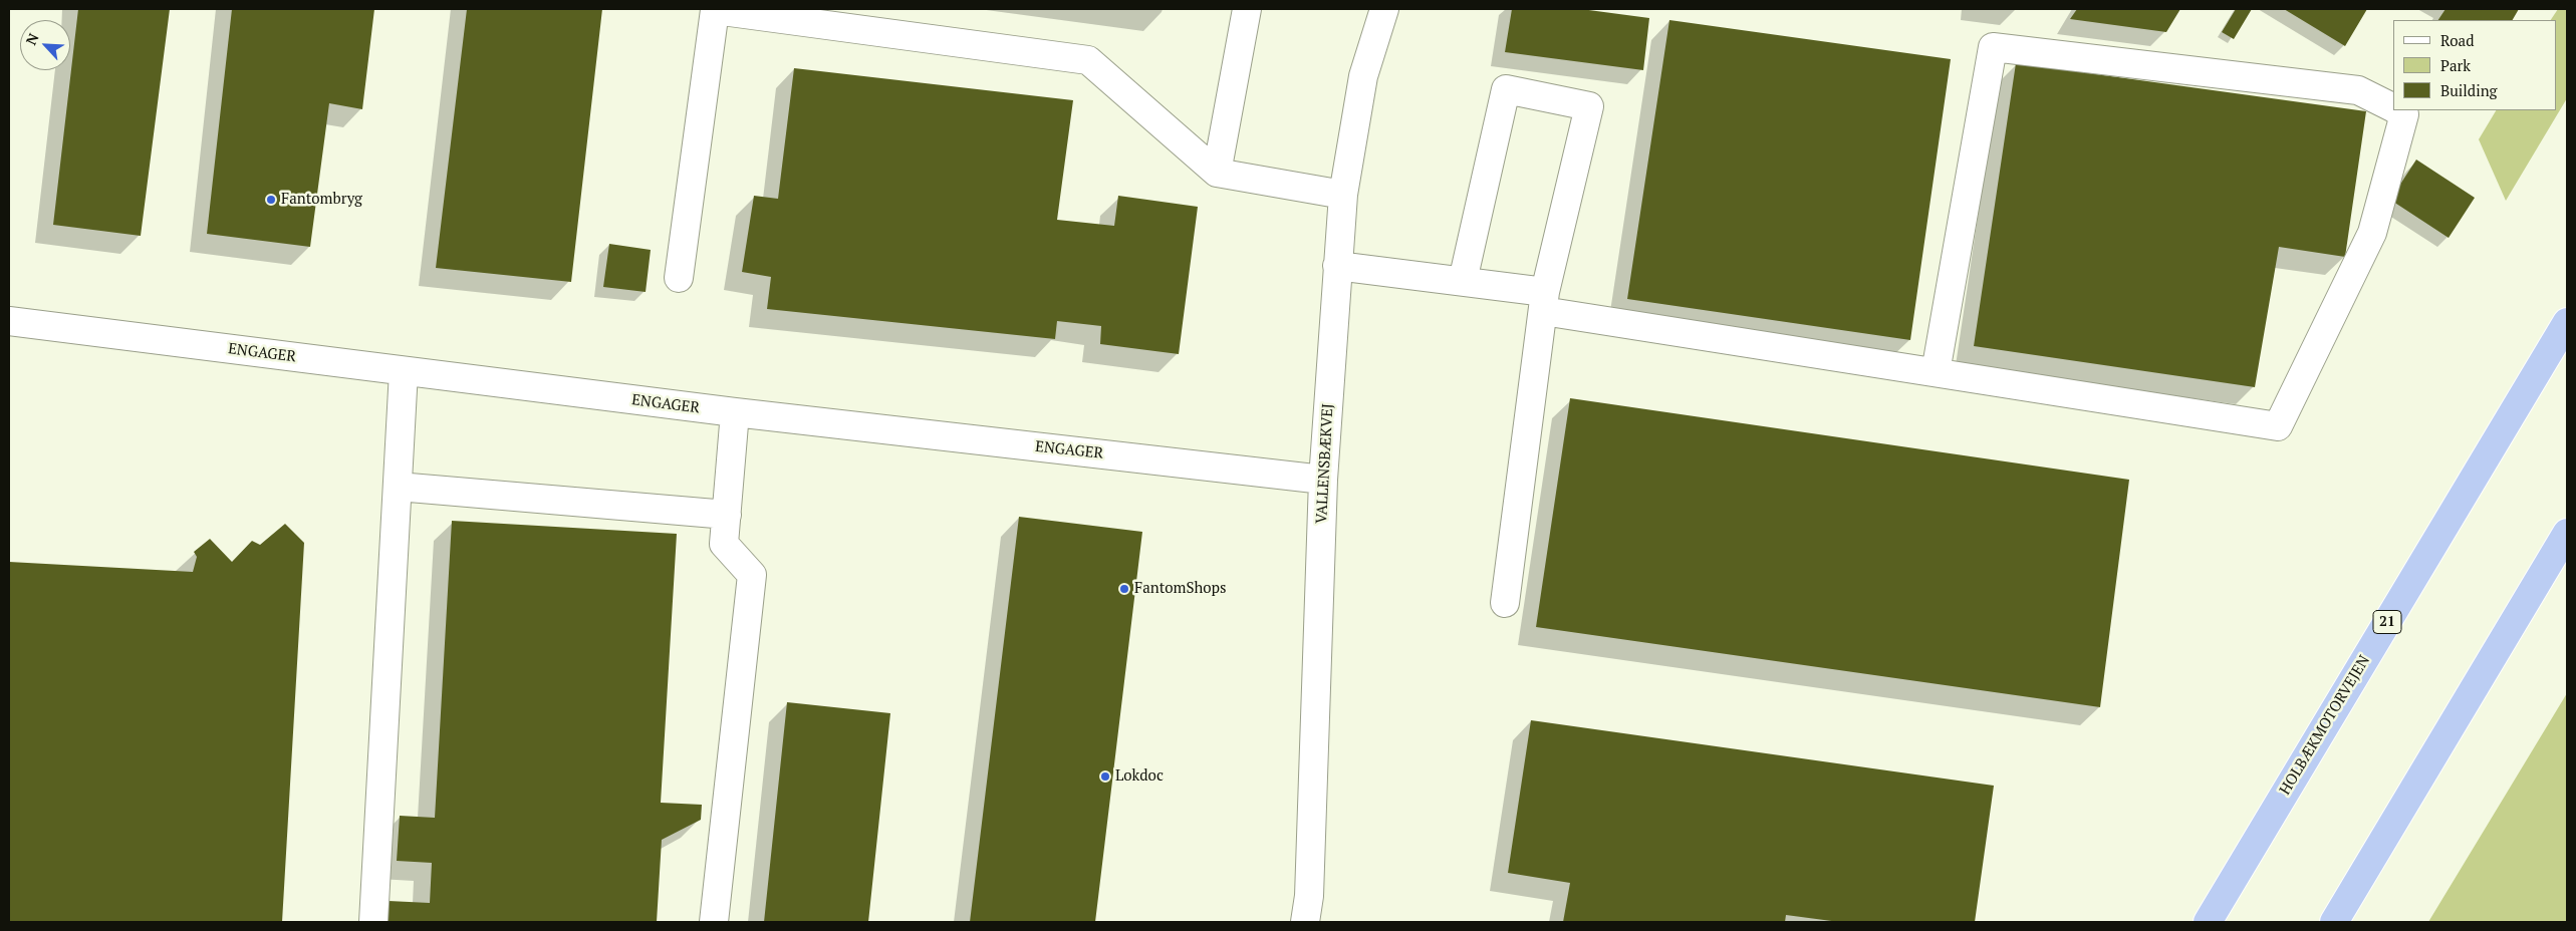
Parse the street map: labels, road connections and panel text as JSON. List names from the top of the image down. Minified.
{"streets":{"highway":["21","HOLBÆKMOTORVEJEN"],"street":["ENGAGER","VALLENSBÆKVEJ"]},"crossings":[["ENGAGER","VALLENSBÆKVEJ"]],"places":["Fantombryg","FantomShops","Lokdoc"],"legend":["Road","Park","Building"],"north":"top left"}
